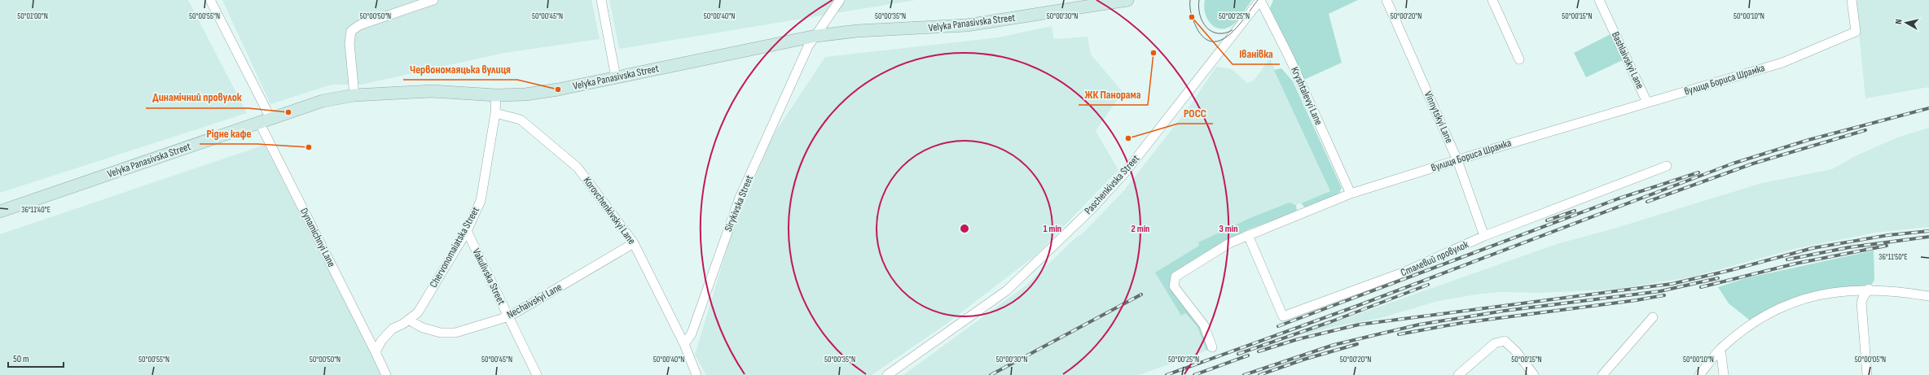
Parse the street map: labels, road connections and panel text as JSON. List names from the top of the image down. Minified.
{"streets":{"street":["Velyka Panasivska Street","Bashlaivskyi Lane","вулиця Бориса Шрамка","Kryshtalevyi Lane","Vinnytskyi Lane","Paschenkivska Street","Sirykivska Street","Korovchenkivskyi Lane","Dynamichnyi Lane","Chervonomaiatska Street","Сталевий провулок","Vakulivska Street","Nechaivskyi Lane"]},"crossings":[["Velyka Panasivska Street","Sirykivska Street"],["Velyka Panasivska Street","Dynamichnyi Lane"],["Velyka Panasivska Street","Chervonomaiatska Street"],["Bashlaivskyi Lane","вулиця Бориса Шрамка"],["вулиця Бориса Шрамка","Kryshtalevyi Lane"],["вулиця Бориса Шрамка","Vinnytskyi Lane"],["вулиця Бориса Шрамка","Сталевий провулок"],["Kryshtalevyi Lane","Paschenkivska Street"],["Vinnytskyi Lane","Сталевий провулок"],["Sirykivska Street","Korovchenkivskyi Lane"],["Korovchenkivskyi Lane","Chervonomaiatska Street"],["Korovchenkivskyi Lane","Nechaivskyi Lane"],["Dynamichnyi Lane","Chervonomaiatska Street"],["Chervonomaiatska Street","Vakulivska Street"],["Chervonomaiatska Street","Nechaivskyi Lane"],["Vakulivska Street","Nechaivskyi Lane"]],"places":["Іванівка","ЖК Панорама","Червономаяцька вулиця","Динамічний провулок","РОСС","Рідне кафе"],"scale_bar":"50 m","north":"left","coordinates":["50°01'00\"N","50°00'55\"N","50°00'50\"N","50°00'45\"N","50°00'40\"N","50°00'35\"N","50°00'30\"N","50°00'25\"N","50°00'20\"N","50°00'15\"N","50°00'10\"N","36°11'40\"E","36°11'50\"E","50°00'05\"N"],"rings":["1 min","2 min","3 min"]}
